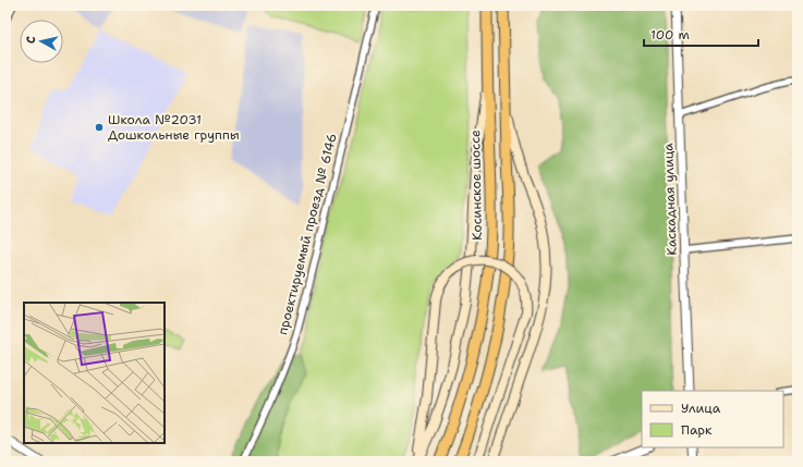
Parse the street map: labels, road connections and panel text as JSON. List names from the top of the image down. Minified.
{"streets":{"highway":["Косинское шоссе"],"street":["Каскадная улица","проектируемый проезд № 6146"]},"places":["Школа №2031 Дошкольные группы"],"legend":["Улица","Парк"],"scale_bar":"100 m","north":"left"}
